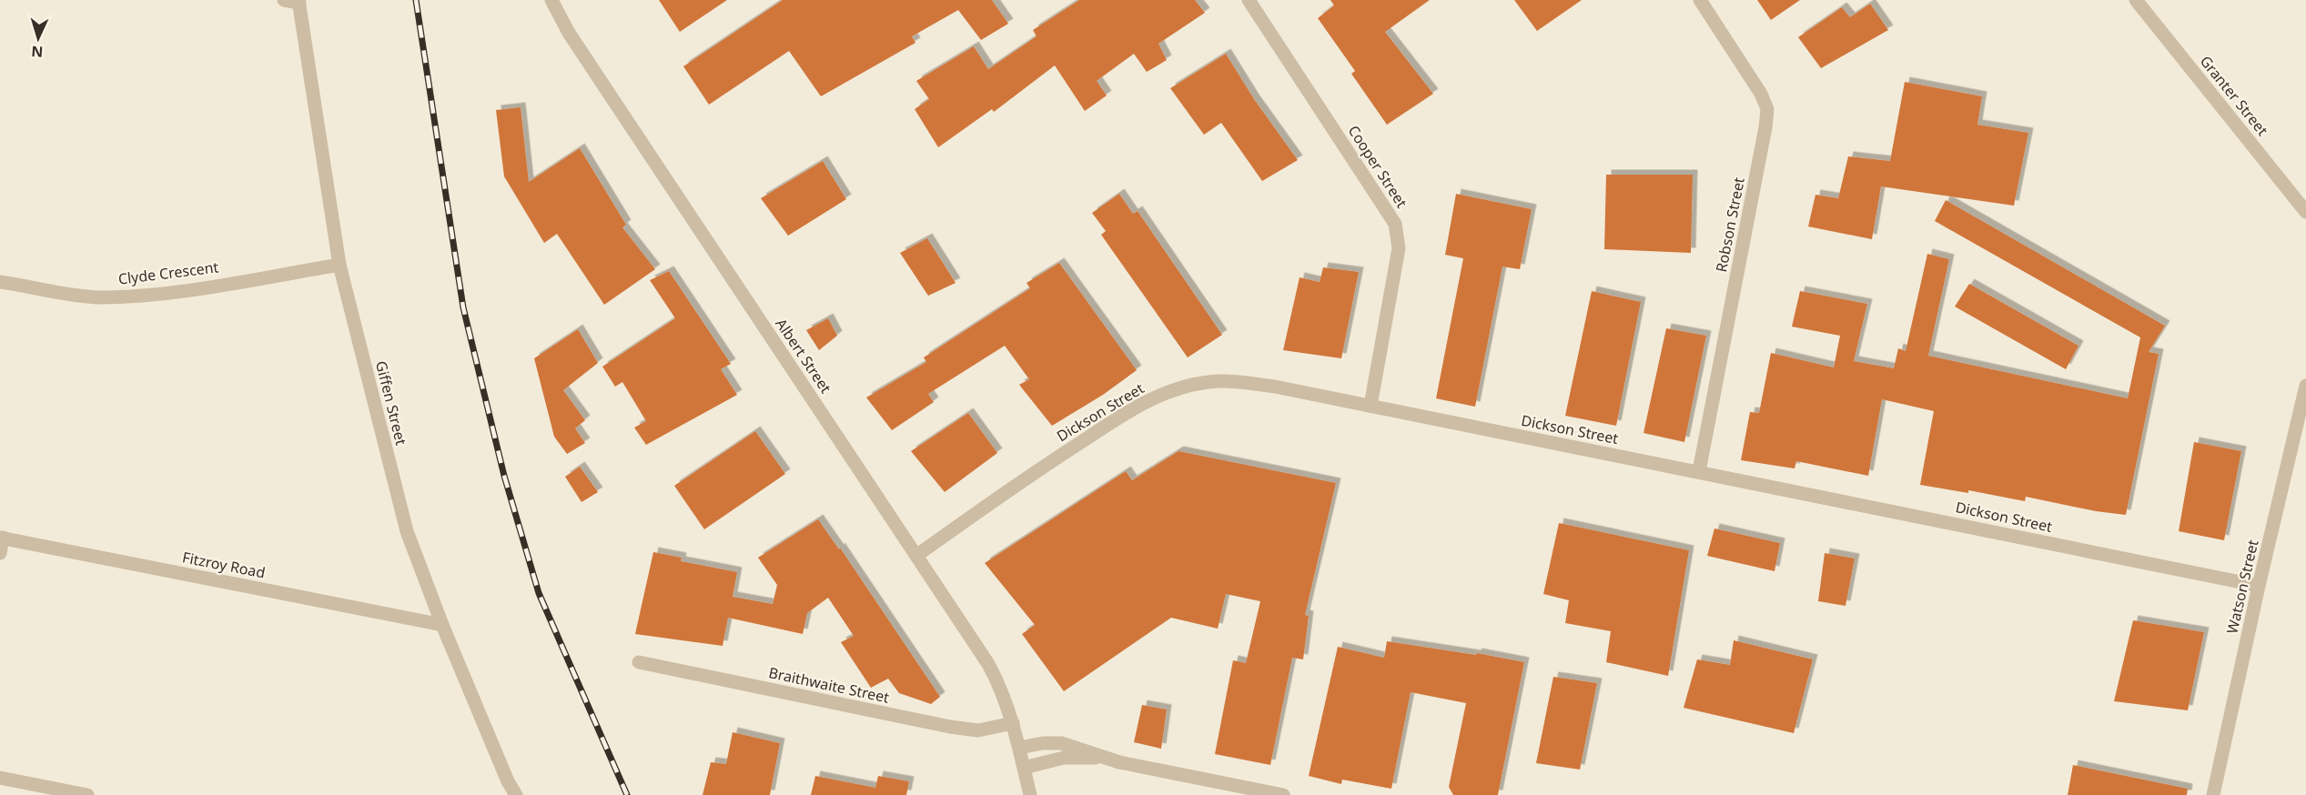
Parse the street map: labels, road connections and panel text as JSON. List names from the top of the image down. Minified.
{"streets":{"street":["Granter Street","Cooper Street","Robson Street","Clyde Crescent","Albert Street","Giffen Street","Dickson Street","Fitzroy Road","Watson Street","Braithwaite Street"]},"crossings":[["Cooper Street","Dickson Street"],["Robson Street","Dickson Street"],["Clyde Crescent","Giffen Street"],["Albert Street","Dickson Street"],["Albert Street","Braithwaite Street"],["Giffen Street","Fitzroy Road"],["Dickson Street","Watson Street"]],"north":"bottom"}
